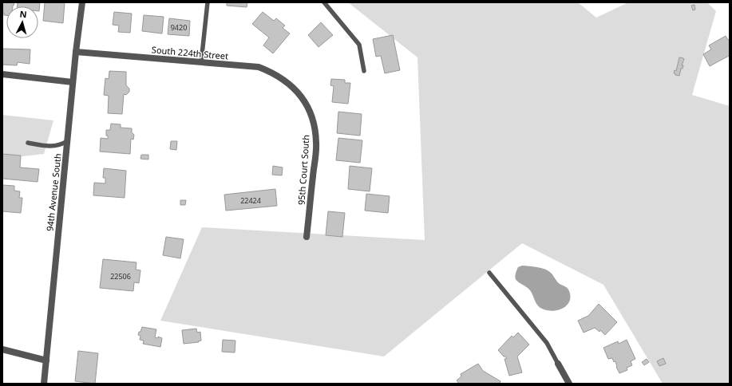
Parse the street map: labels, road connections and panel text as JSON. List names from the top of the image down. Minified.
{"streets":{"street":["South 224th Street","95th Court South","94th Avenue South"]},"crossings":[["South 224th Street","95th Court South"],["South 224th Street","94th Avenue South"]],"house_numbers":["9420","22424","22506"],"north":"top"}
